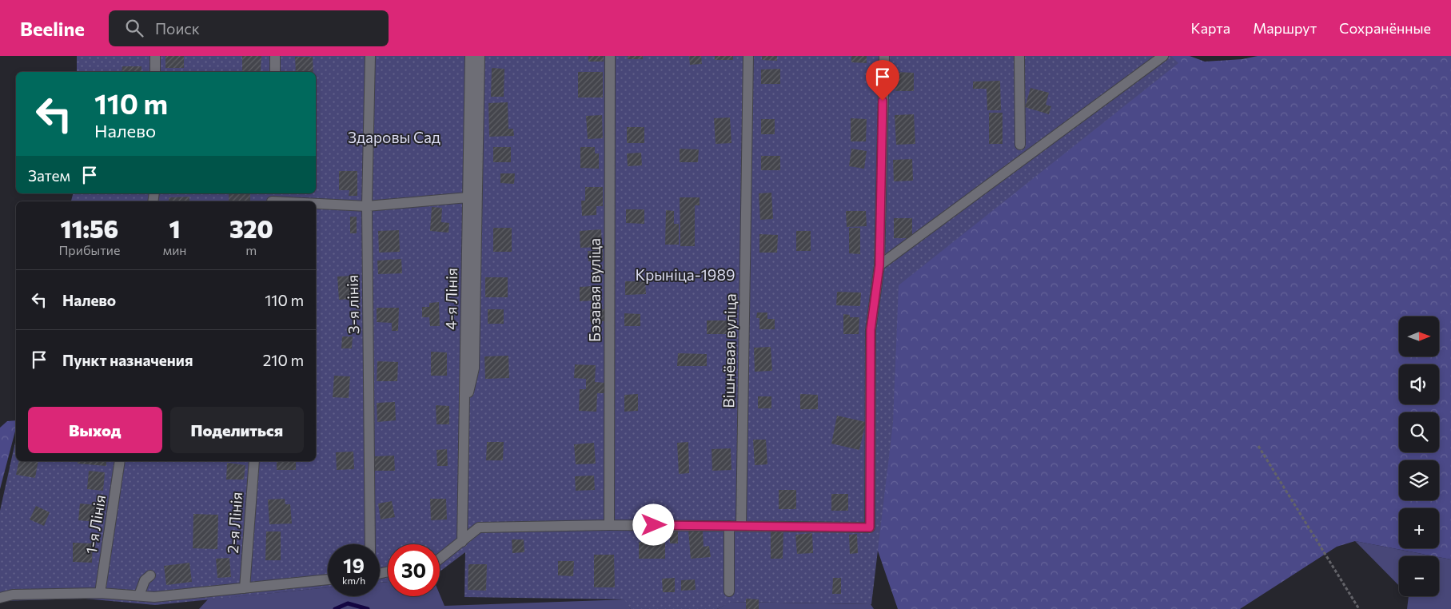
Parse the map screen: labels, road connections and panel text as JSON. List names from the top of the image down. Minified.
{"streets":{"street":["Бэзавая вуліца","4-я Лінія","3-я лінія","Вішнёвая вуліца","2-я Лінія","1-я Лінія"]},"parks":["Здаровы Сад","Крыніца-1989"],"north":"right","page":{"header":"Beeline","search":"Поиск","nav":["Карта","Маршрут","Сохранённые"],"turn":["110 m","Налево"],"then":"Затем","eta":["11:56","Прибытие","1","мин","320","m"],"list":[{"name":"Налево","value":"110 m"},{"name":"Пункт назначения","value":"210 m"}],"map_buttons":["+","−"],"buttons":["Выход","Поделиться"],"speed":"19 km/h","limit":"30"}}
